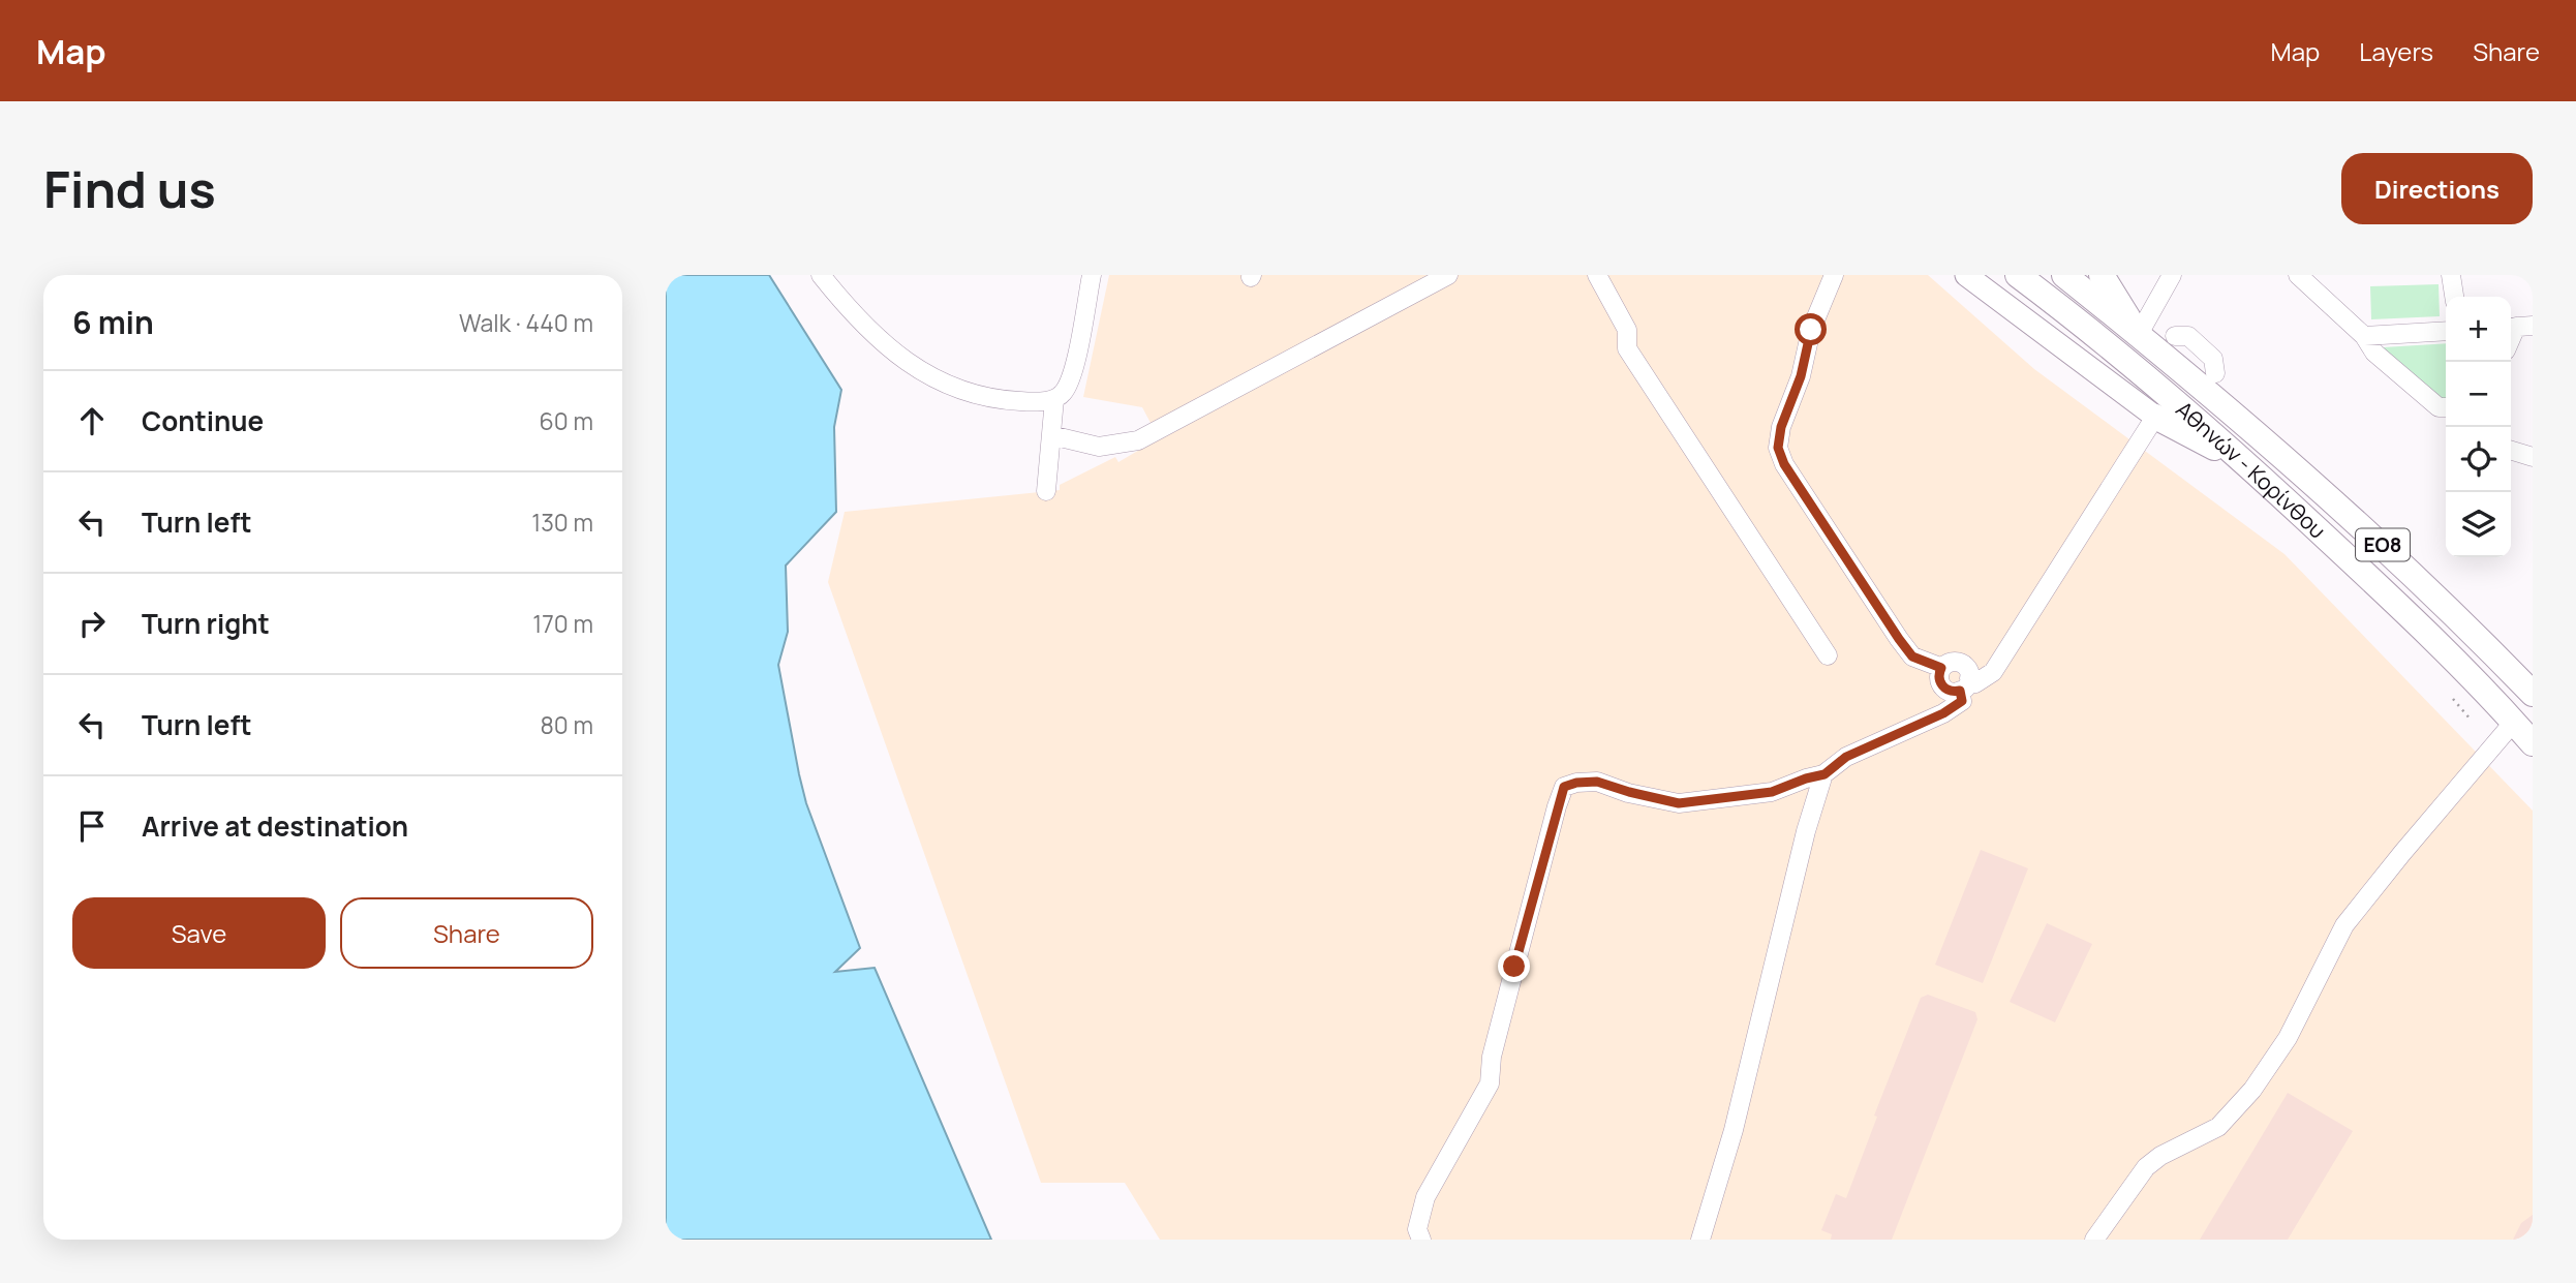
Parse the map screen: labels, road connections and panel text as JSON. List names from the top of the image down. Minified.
{"streets":{"highway":["Αθηνών - Κορίνθου","ΕΟ8"]},"page":{"header":"Map","nav":["Map","Layers","Share"],"buttons":["Directions",["Save","Share"]],"title":"Find us","heading":["6 min","Walk · 440 m"],"map_buttons":["+","−"],"list":[["Continue","60 m"],["Turn left","130 m"],["Turn right","170 m"],["Turn left","80 m"],"Arrive at destination"]}}
